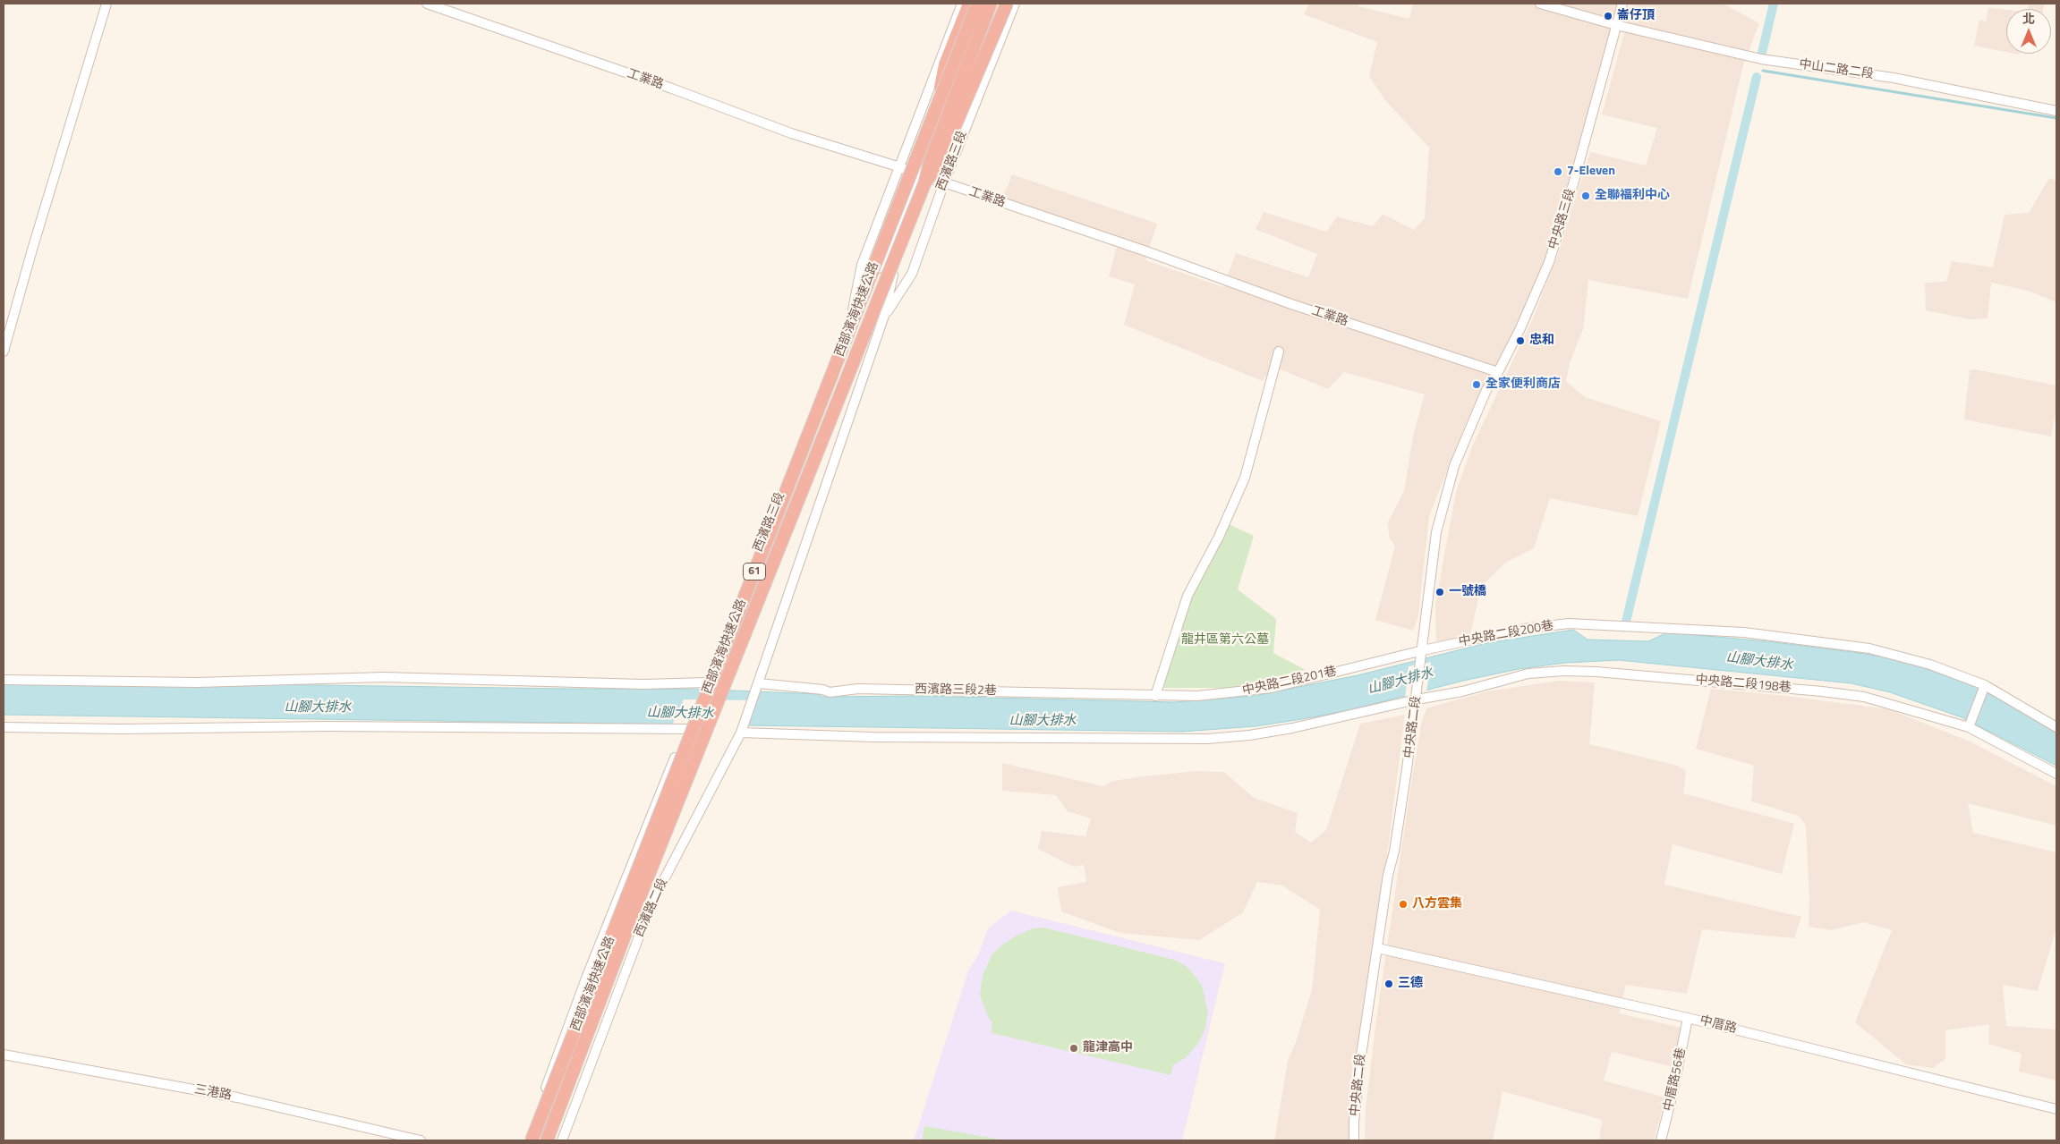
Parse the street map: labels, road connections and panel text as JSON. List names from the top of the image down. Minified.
{"streets":{"highway":["西部濱海快速公路","61"],"street":["中山二路二段","工業路","西濱路三段","中央路三段","中央路二段200巷","中央路二段201巷","中央路二段198巷","西濱路三段2巷","中央路二段","西濱路二段","中厝路","中厝路56巷","三港路"]},"crossings":[["中山二路二段","中央路三段"],["工業路","西濱路三段"],["工業路","西部濱海快速公路"],["工業路","中央路二段"],["西濱路三段","西部濱海快速公路"],["西濱路三段","西濱路三段2巷"],["西濱路三段","西濱路二段"],["中央路三段","中央路二段"],["中央路二段200巷","中央路二段201巷"],["中央路二段200巷","中央路二段"],["中央路二段201巷","西濱路三段2巷"],["中央路二段201巷","中央路二段"],["中央路二段198巷","中央路二段"],["中央路二段198巷","西濱路二段"],["西濱路三段2巷","西濱路二段"],["中央路二段","中厝路"],["中厝路","中厝路56巷"]],"water":["山腳大排水"],"parks":["龍井區第六公墓"],"places":["崙仔頂","7-Eleven","全聯福利中心","忠和","全家便利商店","一號橋","八方雲集","三德","龍津高中"],"north":"top"}
